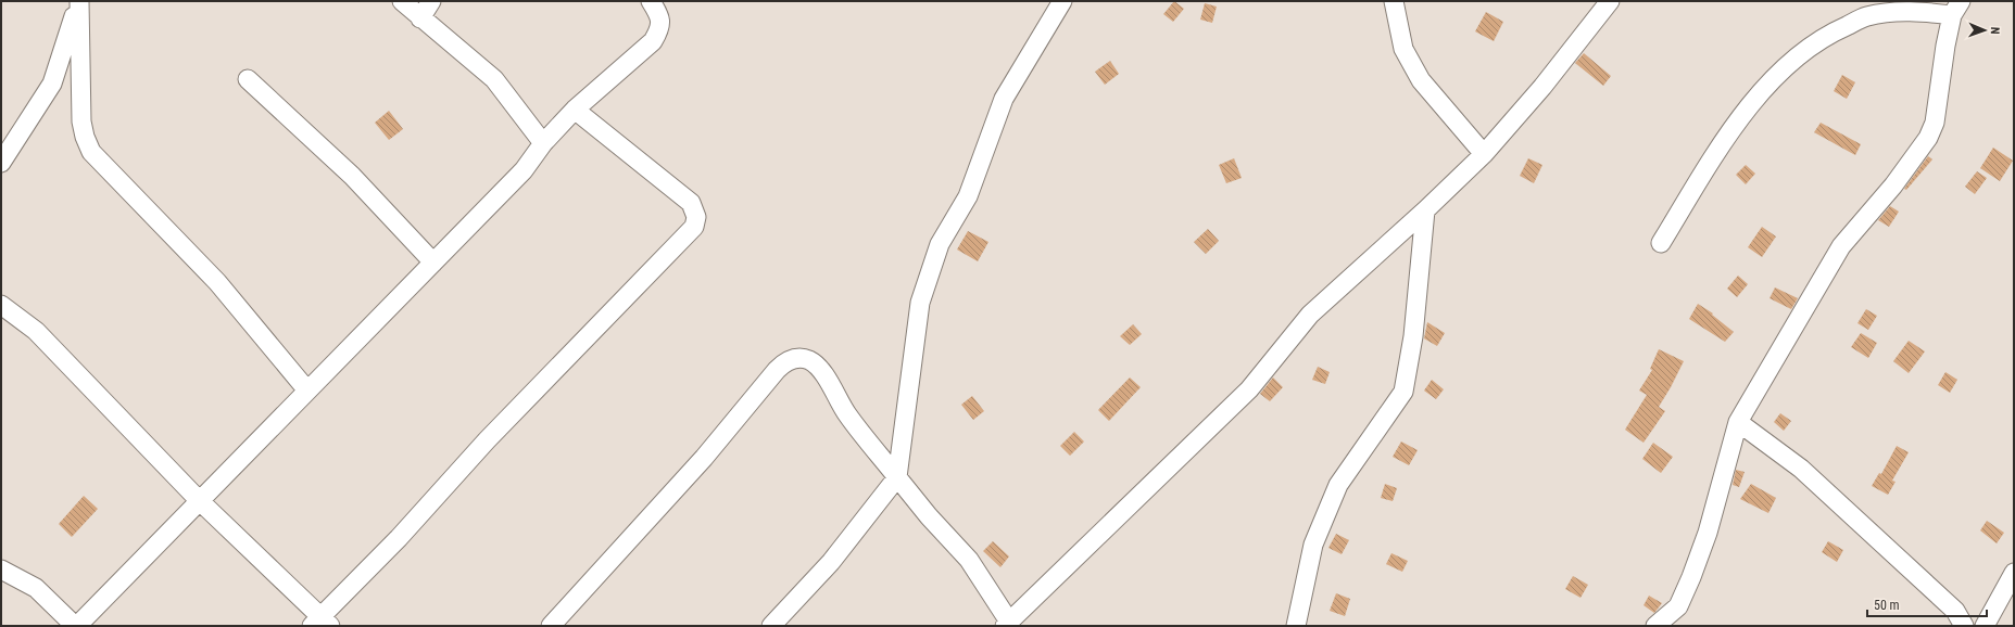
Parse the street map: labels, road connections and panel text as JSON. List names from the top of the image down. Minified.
{"scale_bar":"50 m","north":"right"}
